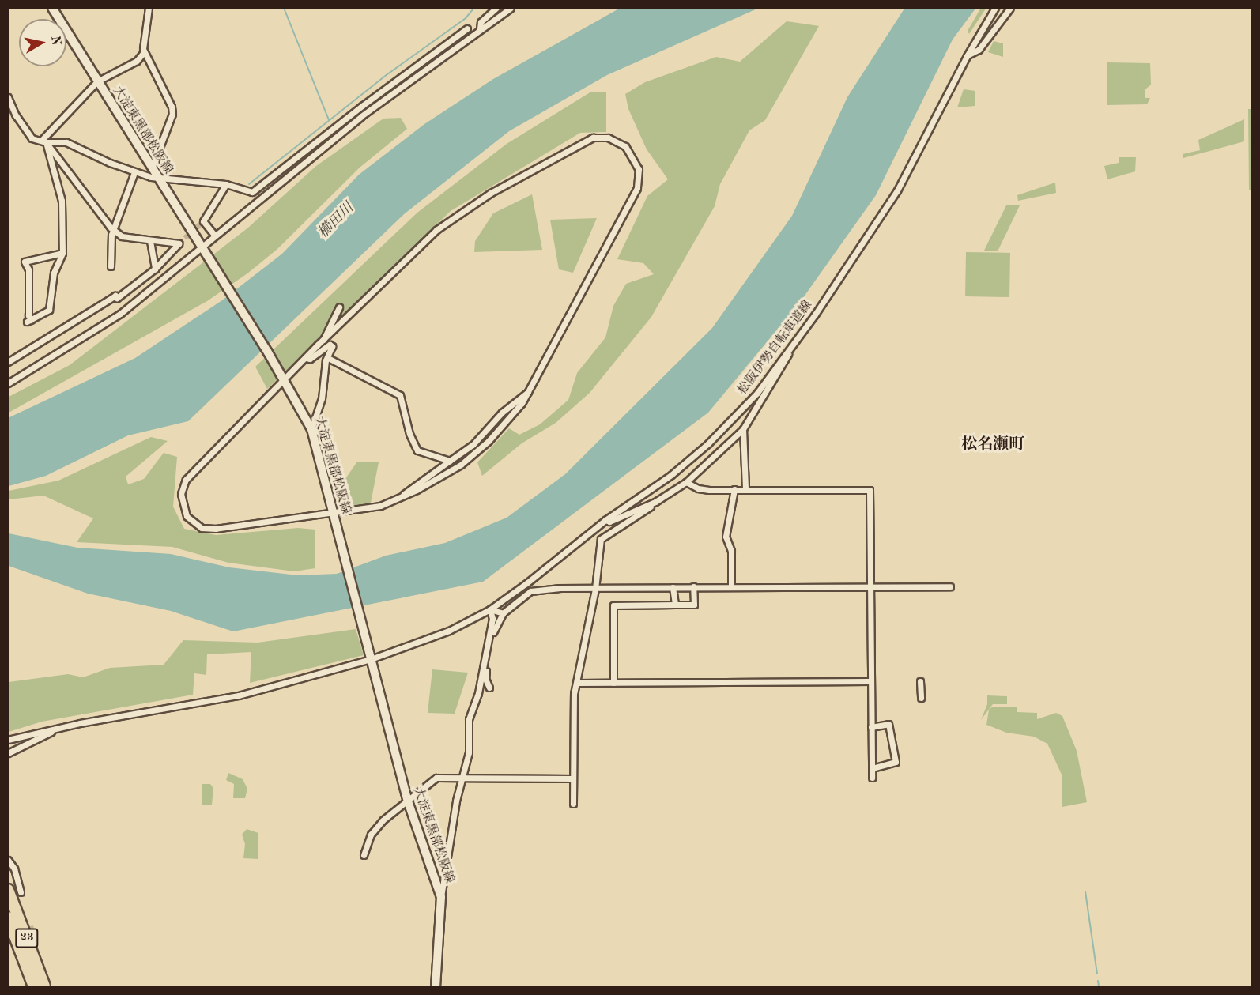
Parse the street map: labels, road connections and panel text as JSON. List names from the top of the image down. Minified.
{"streets":{"highway":["23"],"main road":["大淀東黒部松阪線"],"street":["松阪伊勢自転車道線"]},"crossings":[["大淀東黒部松阪線","松阪伊勢自転車道線"]],"districts":["松名瀬町"],"water":["櫛田川"],"north":"right"}
